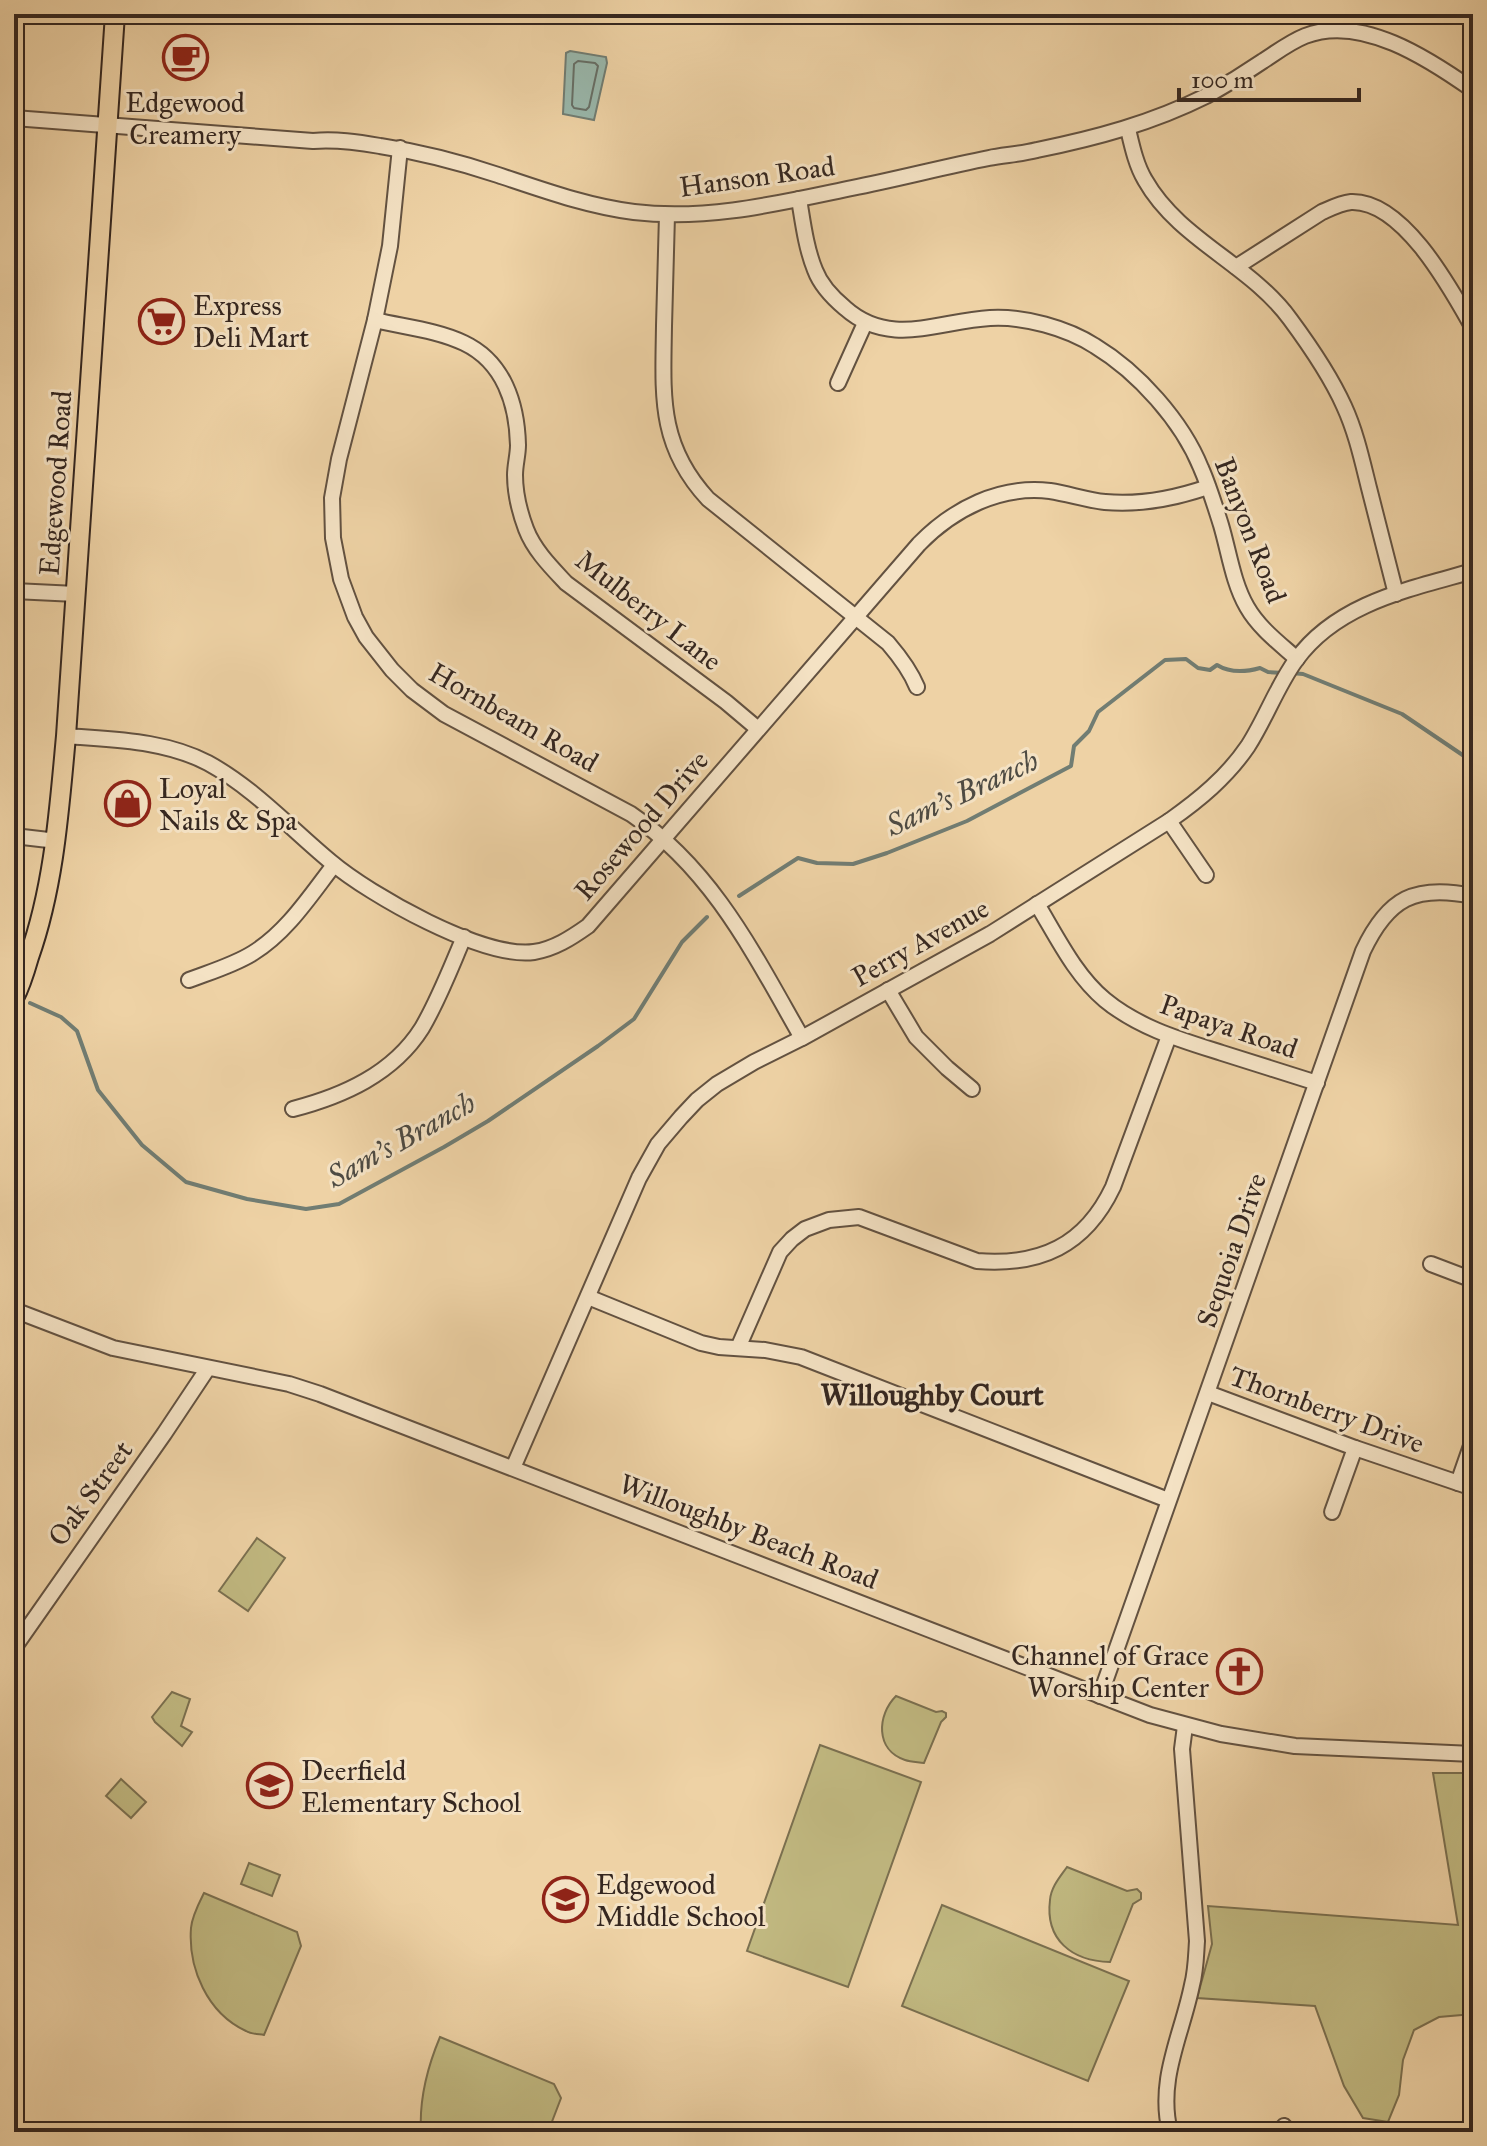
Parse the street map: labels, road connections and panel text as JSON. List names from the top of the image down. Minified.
{"streets":{"main road":["Edgewood Road"],"street":["Hanson Road","Banyon Road","Mulberry Lane","Hornbeam Road","Rosewood Drive","Perry Avenue","Papaya Road","Sequoia Drive","Thornberry Drive","Oak Street","Willoughby Beach Road"]},"crossings":[["Hanson Road","Edgewood Road"],["Hanson Road","Banyon Road"],["Hanson Road","Hornbeam Road"],["Edgewood Road","Rosewood Drive"],["Banyon Road","Rosewood Drive"],["Banyon Road","Perry Avenue"],["Mulberry Lane","Hornbeam Road"],["Mulberry Lane","Rosewood Drive"],["Hornbeam Road","Rosewood Drive"],["Hornbeam Road","Perry Avenue"],["Perry Avenue","Papaya Road"],["Perry Avenue","Willoughby Beach Road"],["Papaya Road","Sequoia Drive"],["Sequoia Drive","Thornberry Drive"],["Sequoia Drive","Willoughby Beach Road"],["Oak Street","Willoughby Beach Road"]],"districts":["Willoughby Court"],"water":["Sam's Branch"],"places":{"cafe":["Edgewood Creamery"],"supermarket":["Express Deli Mart"],"shop":["Loyal Nails & Spa"],"church":["Channel of Grace Worship Center"],"school or university":["Deerfield Elementary School","Edgewood Middle School"]},"scale_bar":"100 m"}
